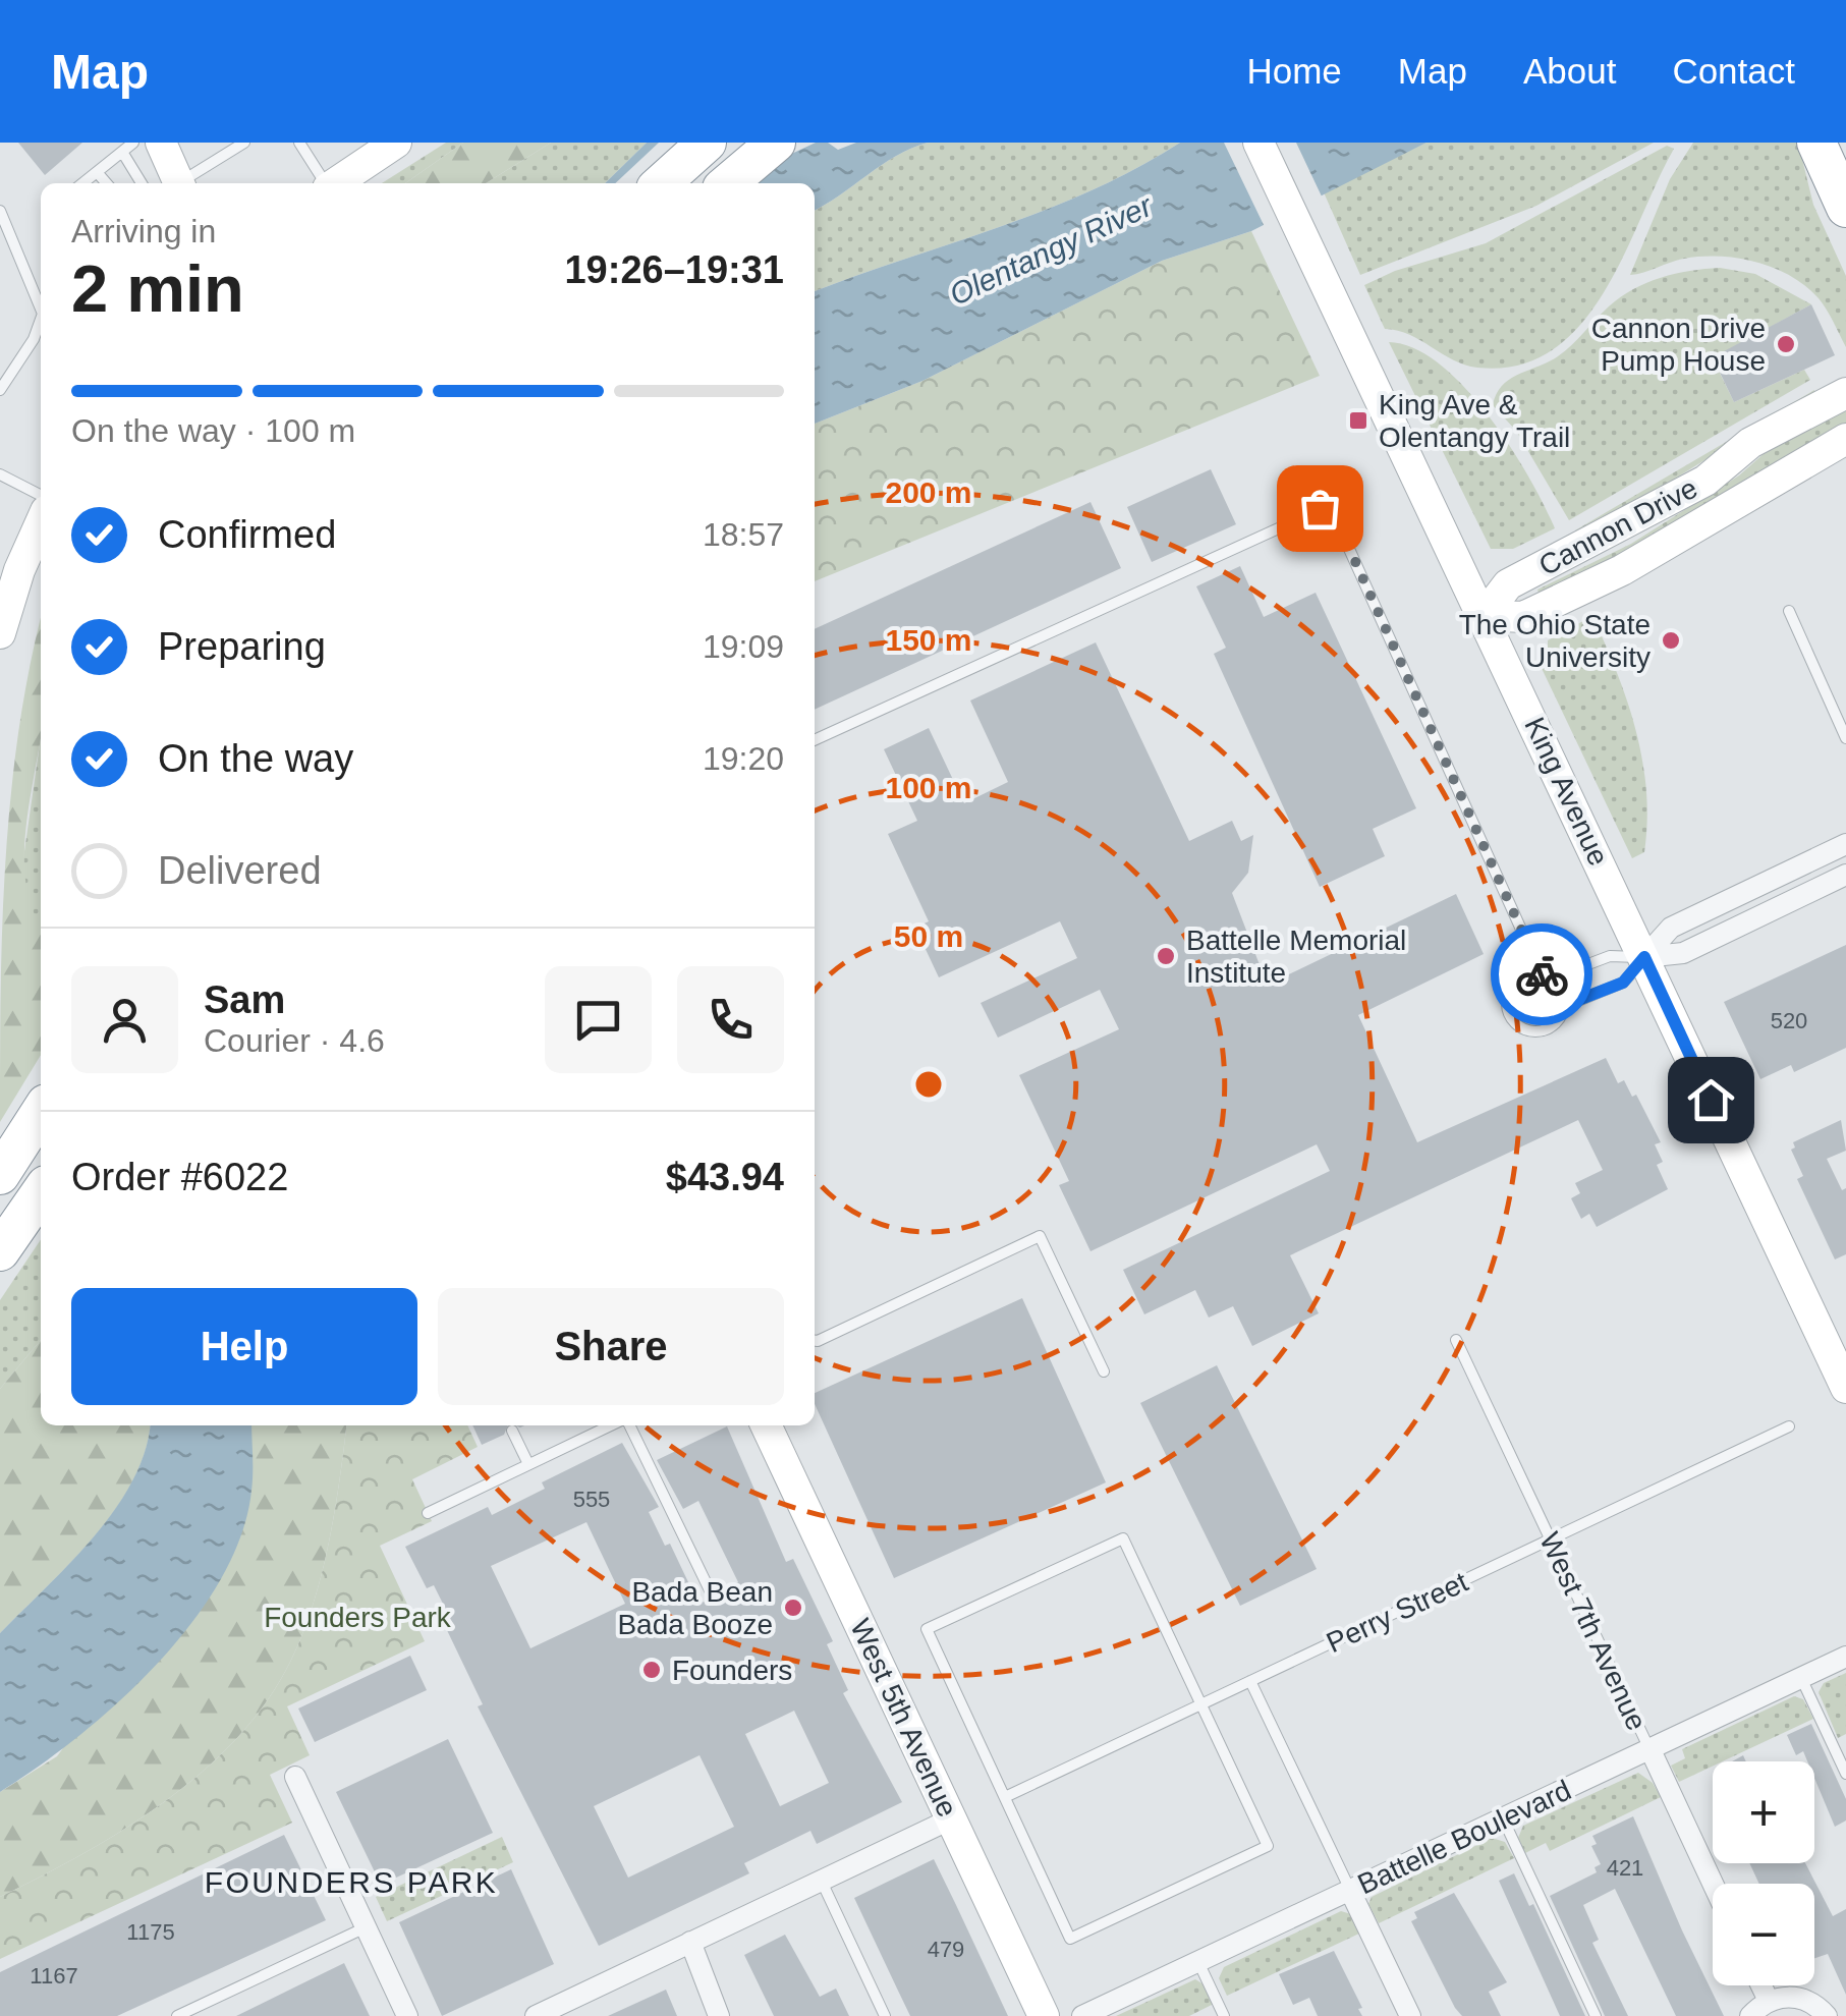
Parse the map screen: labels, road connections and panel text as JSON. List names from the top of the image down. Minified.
{"streets":{"street":["Cannon Drive","King Avenue","West 7th Avenue","West 5th Avenue","Battelle Boulevard"],"lane":["Perry Street"]},"crossings":[["Cannon Drive","King Avenue"],["Perry Street","West 7th Avenue"],["West 7th Avenue","Battelle Boulevard"]],"districts":["FOUNDERS PARK"],"water":["Olentangy River"],"parks":["Founders Park"],"places":{"other":["Cannon Drive Pump House","The Ohio State University","Battelle Memorial Institute","Bada Bean Bada Booze","Founders"],"transit":["King Ave & Olentangy Trail"]},"house_numbers":["520","555","421","1175","479","1167"],"page":{"header":"Map","nav":["Home","Map","About","Contact"],"heading":["2 min","Arriving in","19:26–19:31"],"panel":["Sam","Courier · 4.6","Order #6022","$43.94"],"bar":"On the way · 100 m","list":[["Confirmed","18:57"],["Preparing","19:09"],["On the way","19:20"],"Delivered"],"buttons":["Help","Share"],"map_buttons":["+","−"]},"rings":["200 m","150 m","100 m","50 m"]}
